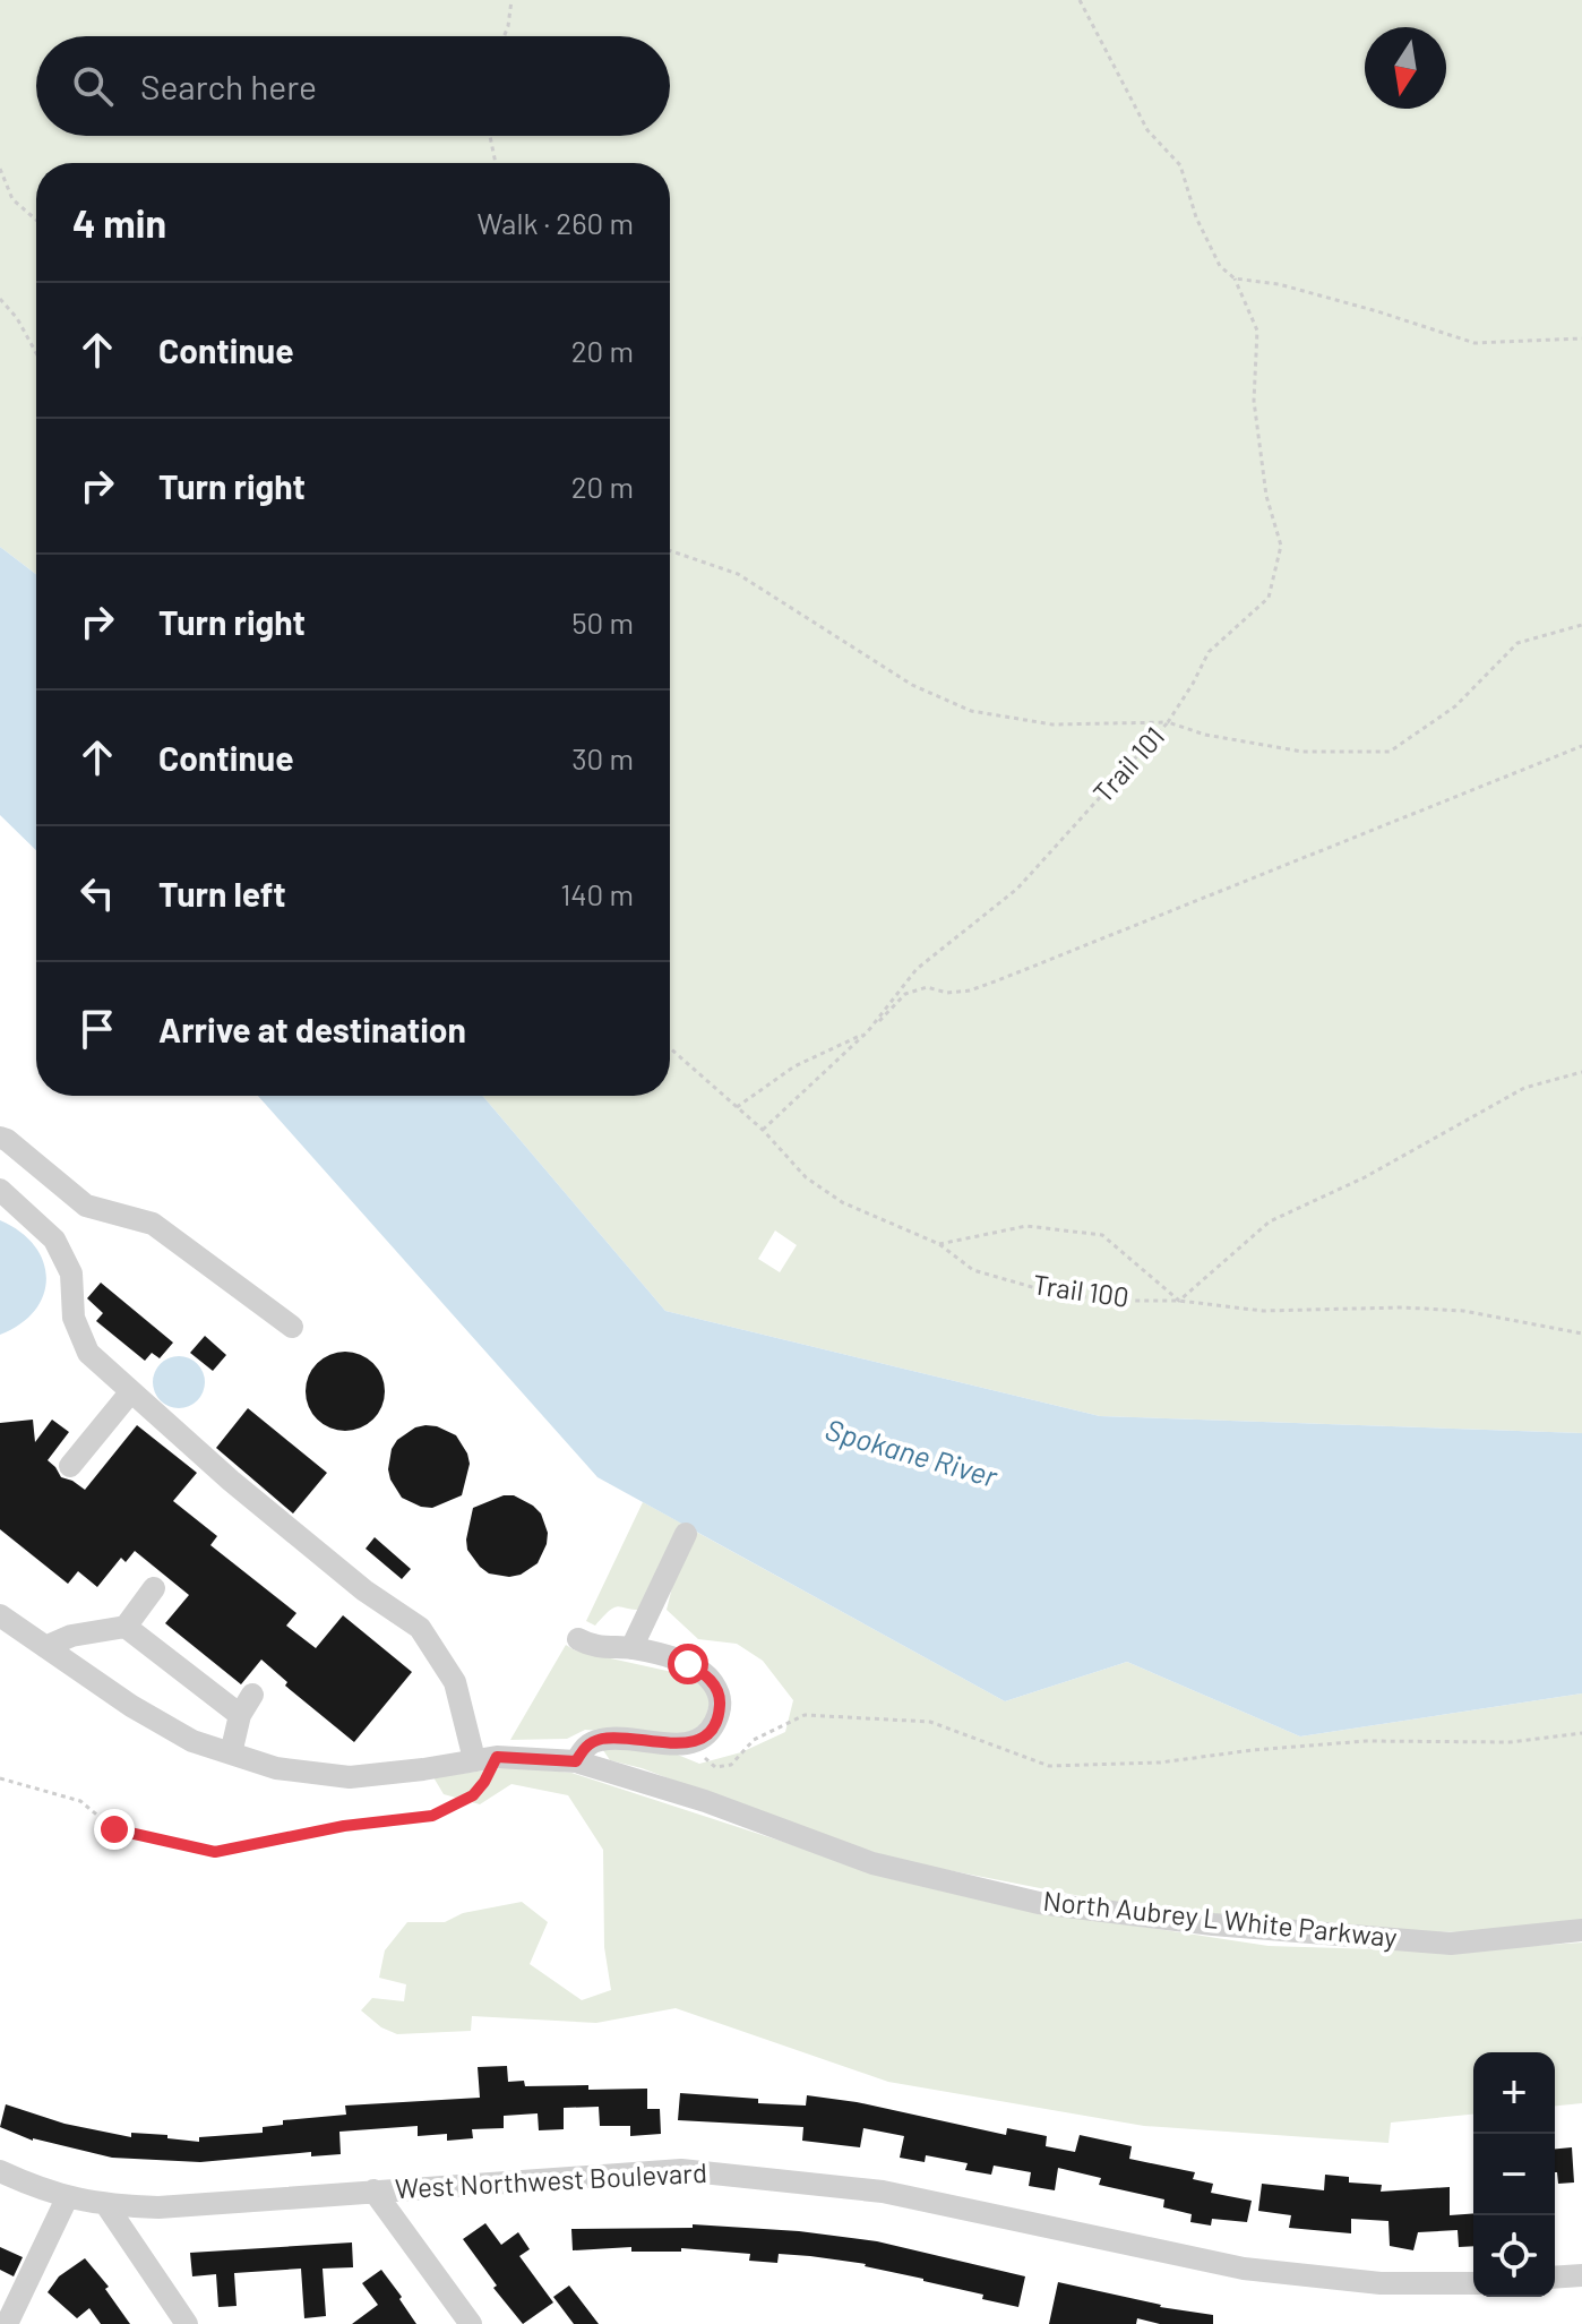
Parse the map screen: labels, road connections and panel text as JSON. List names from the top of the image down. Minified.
{"streets":{"street":["North Aubrey L White Parkway","West Northwest Boulevard"],"path":["Trail 101","Trail 100"]},"crossings":[["Trail 101","Trail 100"]],"water":["Spokane River"],"north":"bottom","page":{"search":"Search here","heading":["4 min","Walk · 260 m"],"list":[["Continue","20 m"],["Turn right","20 m"],["Turn right","50 m"],["Continue","30 m"],["Turn left","140 m"],"Arrive at destination"],"map_buttons":["+","−"]}}
